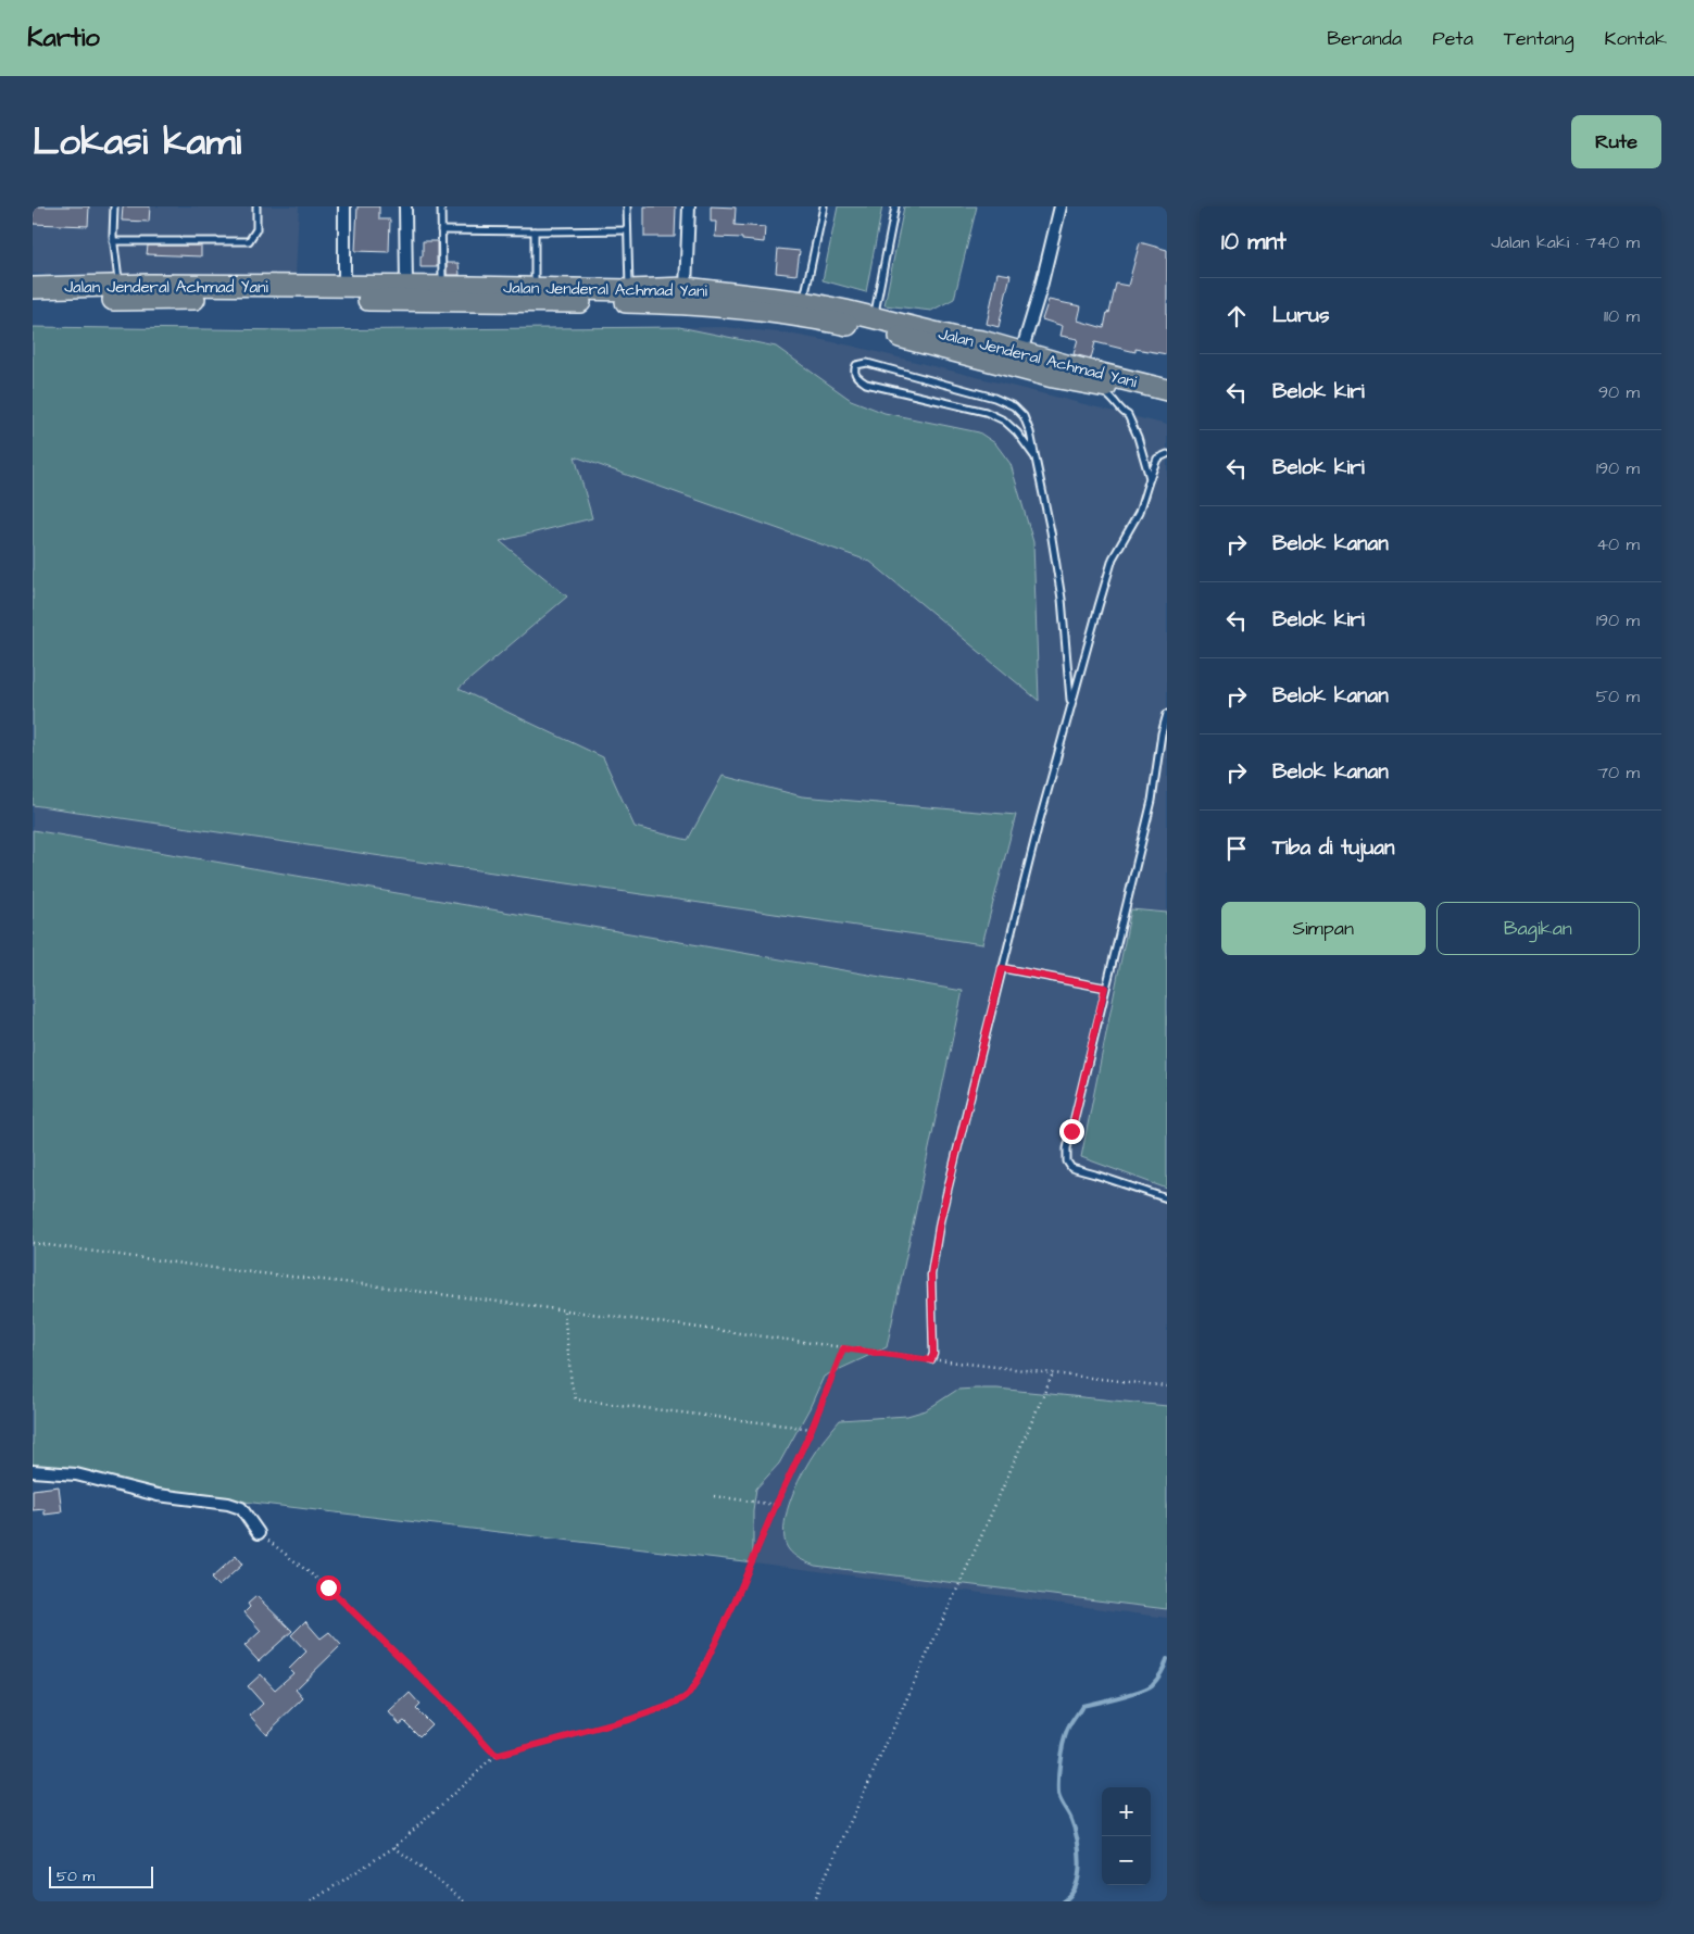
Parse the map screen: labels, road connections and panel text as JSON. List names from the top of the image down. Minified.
{"streets":{"highway":["Jalan Jenderal Achmad Yani"]},"scale_bar":"50 m","page":{"header":"Kartio","nav":["Beranda","Peta","Tentang","Kontak"],"title":"Lokasi kami","buttons":["Rute",["Simpan","Bagikan"]],"heading":["10 mnt","Jalan kaki · 740 m"],"list":[["Lurus","110 m"],["Belok kiri","90 m"],["Belok kiri","190 m"],["Belok kanan","40 m"],["Belok kiri","190 m"],["Belok kanan","50 m"],["Belok kanan","70 m"],"Tiba di tujuan"],"map_buttons":["+","−"],"scale":"50 m"}}
